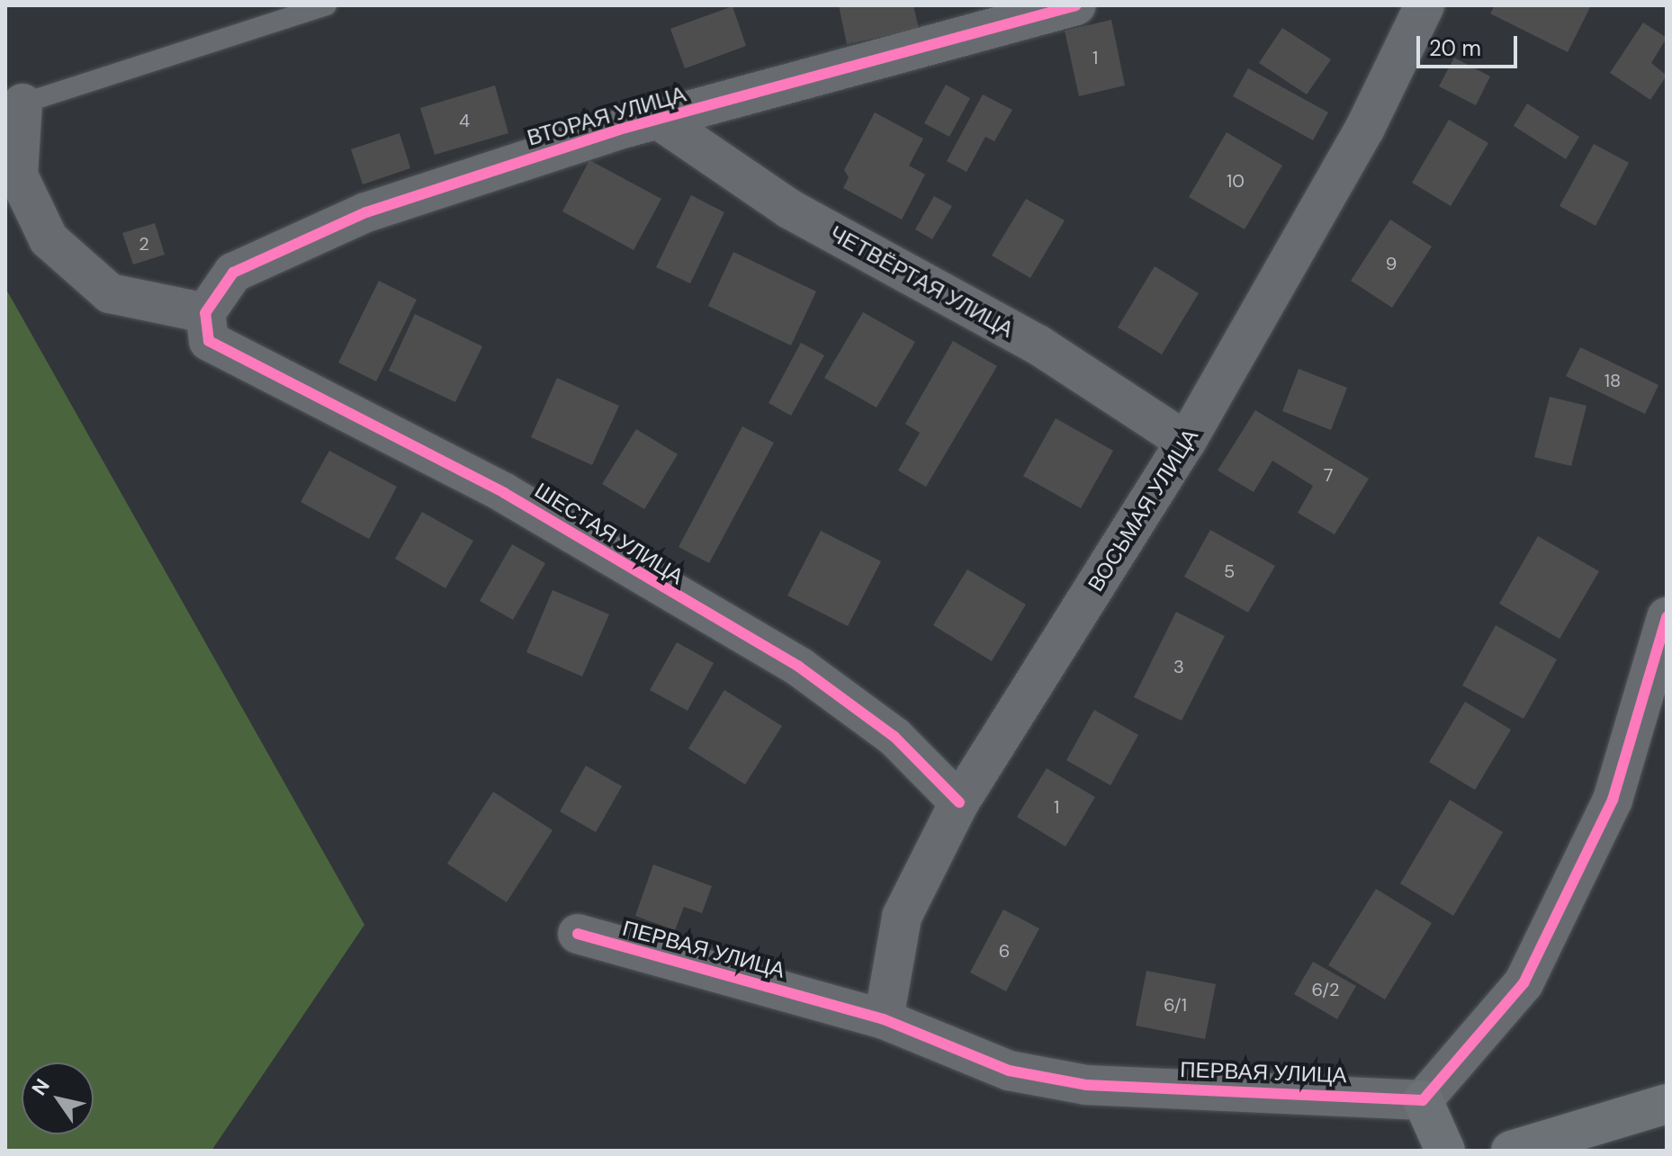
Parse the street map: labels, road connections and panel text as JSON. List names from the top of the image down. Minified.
{"streets":{"street":["ВТОРАЯ УЛИЦА","ЧЕТВЁРТАЯ УЛИЦА","ВОСЬМАЯ УЛИЦА","ШЕСТАЯ УЛИЦА","ПЕРВАЯ УЛИЦА"]},"crossings":[["ВТОРАЯ УЛИЦА","ЧЕТВЁРТАЯ УЛИЦА"],["ВТОРАЯ УЛИЦА","ШЕСТАЯ УЛИЦА"],["ЧЕТВЁРТАЯ УЛИЦА","ВОСЬМАЯ УЛИЦА"],["ВОСЬМАЯ УЛИЦА","ШЕСТАЯ УЛИЦА"],["ВОСЬМАЯ УЛИЦА","ПЕРВАЯ УЛИЦА"]],"house_numbers":["1","4","10","2","9","18","7","5","3","1","6","6/2","6/1"],"scale_bar":"20 m","north":"top left"}
